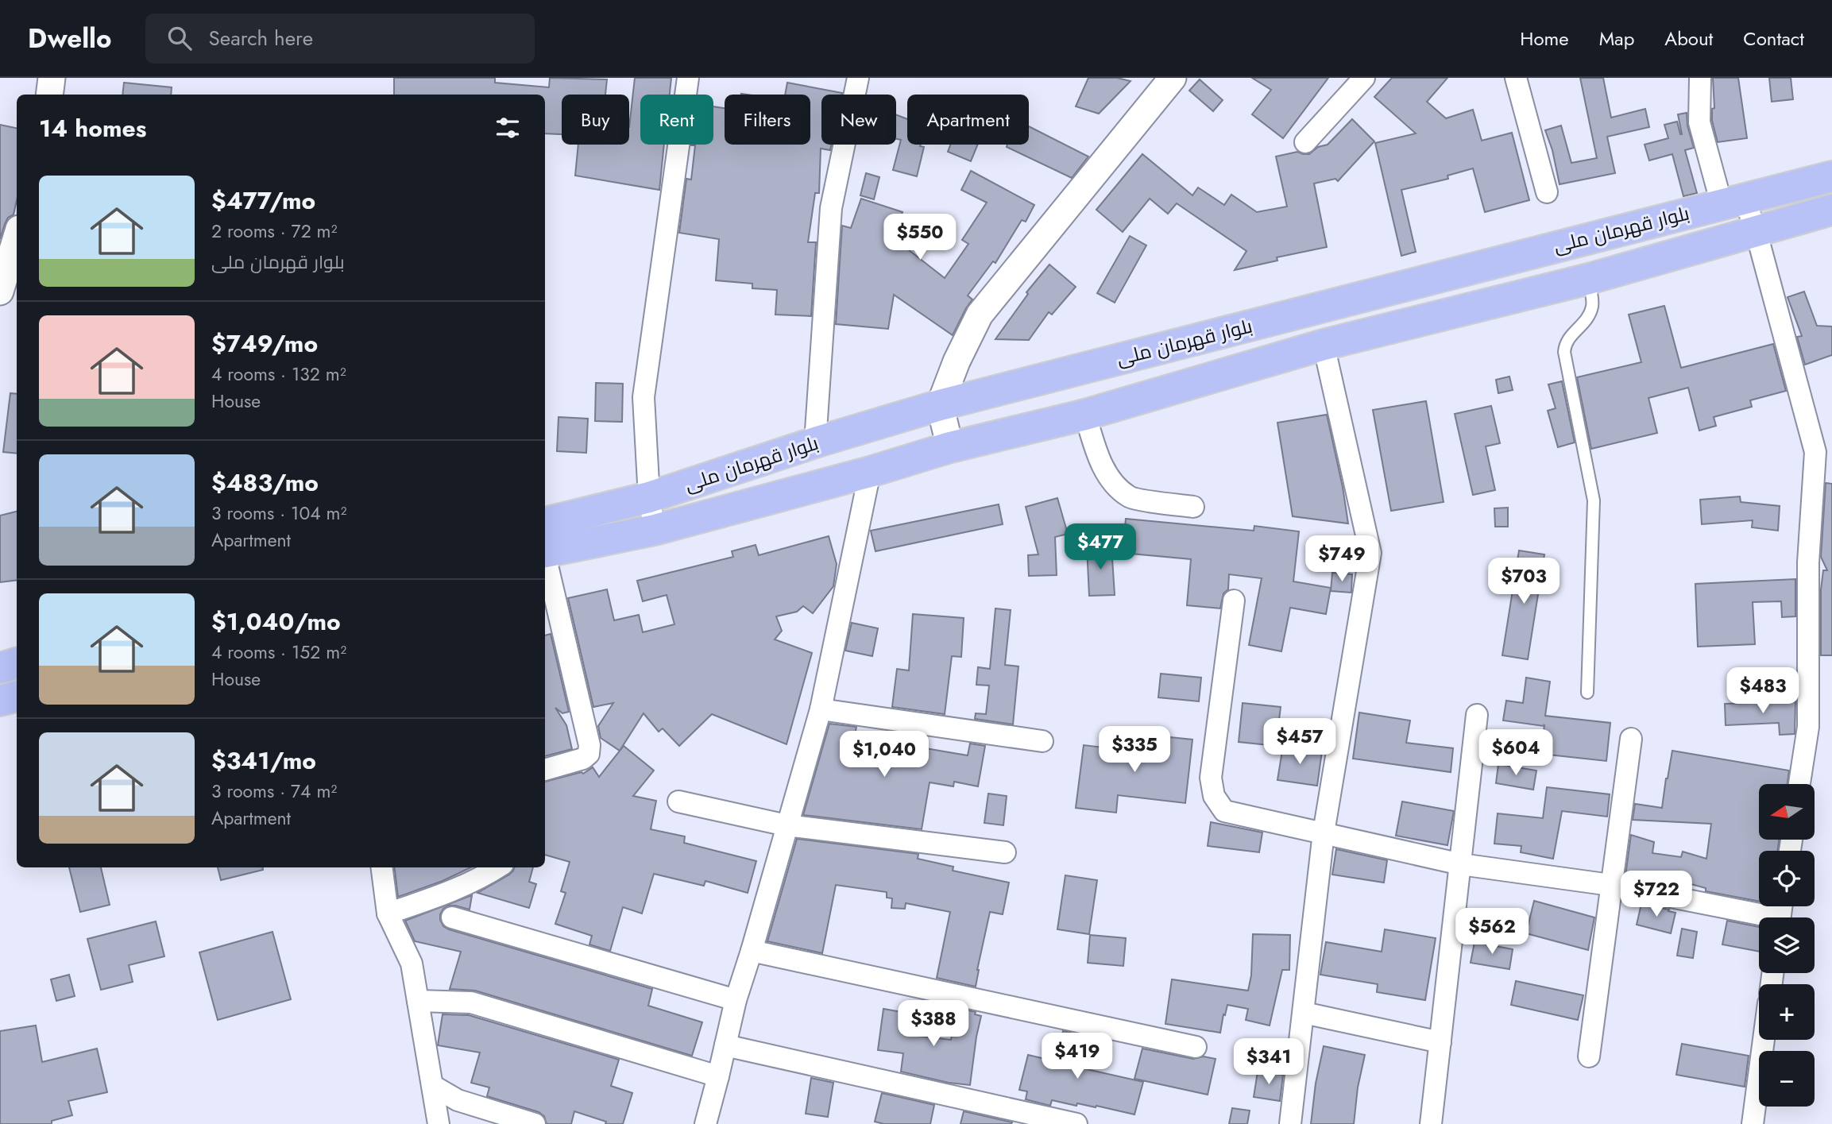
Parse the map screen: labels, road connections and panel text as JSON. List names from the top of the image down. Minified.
{"streets":{"highway":["بلوار قهرمان ملی"]},"north":"left","page":{"header":"Dwello","search":"Search here","nav":["Home","Map","About","Contact"],"chip":["Buy","Rent","Filters","New","Apartment"],"heading":"14 homes","list":[{"name":"$477/mo","note":"2 rooms · 72 m² · بلوار قهرمان ملی"},{"name":"$749/mo","note":"4 rooms · 132 m² · House"},{"name":"$483/mo","note":"3 rooms · 104 m² · Apartment"},{"name":"$1,040/mo","note":"4 rooms · 152 m² · House"},{"name":"$341/mo","note":"3 rooms · 74 m² · Apartment"}],"price":["$550","$477","$749","$703","$483","$457","$335","$604","$1,040","$722","$562","$388","$419","$341"],"map_buttons":["+","−"]}}
